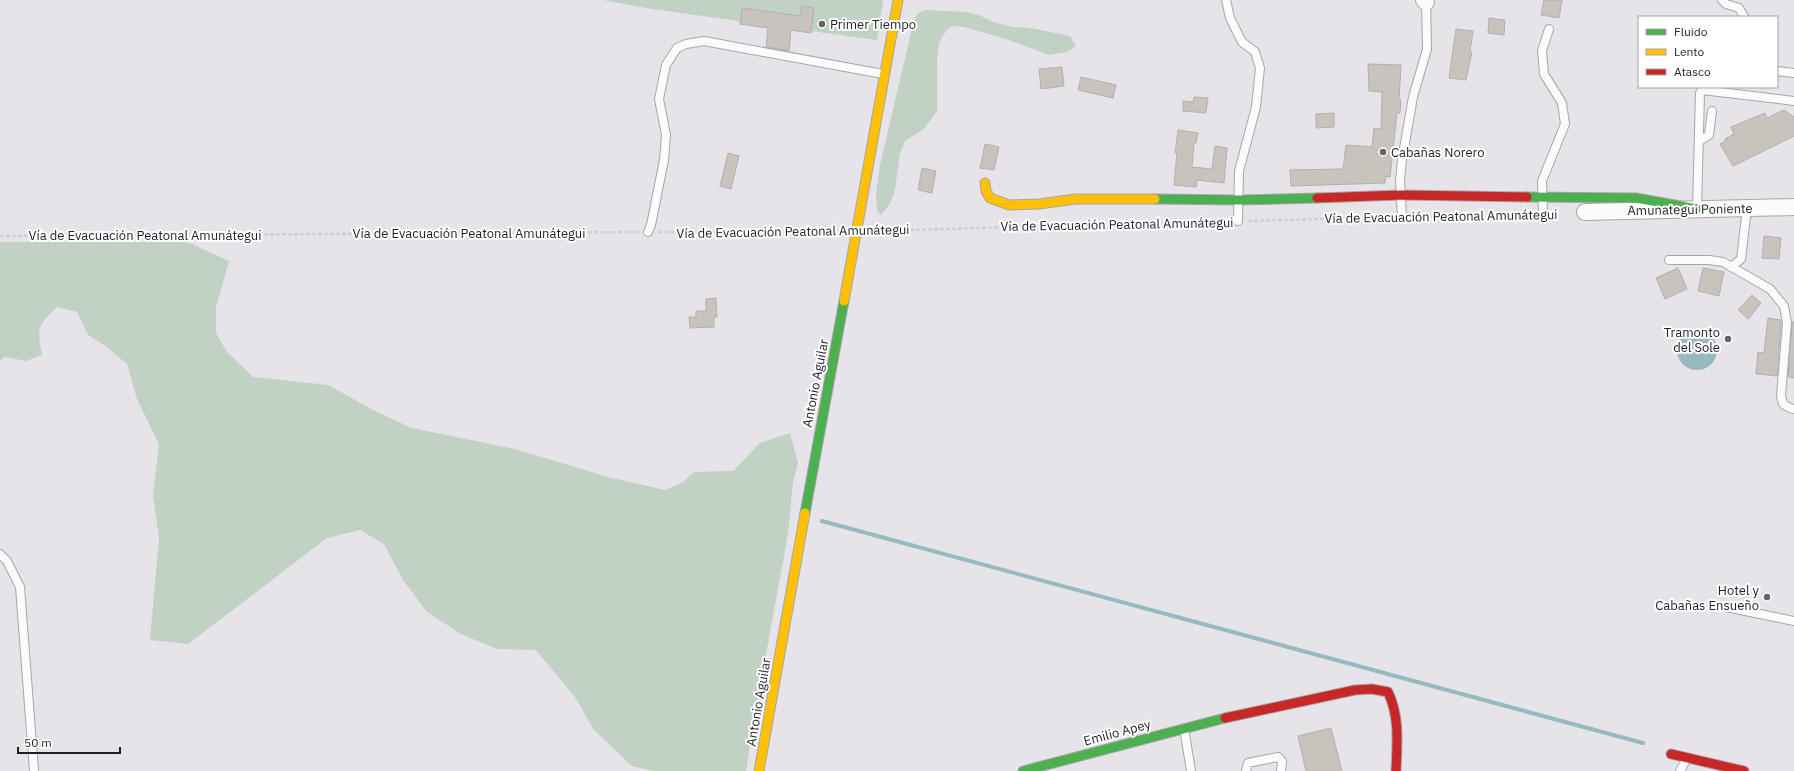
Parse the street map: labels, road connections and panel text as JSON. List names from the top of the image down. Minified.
{"streets":{"street":["Amunategui Poniente","Antonio Aguilar","Emilio Apey"],"path":["Vía de Evacuación Peatonal Amunátegui"]},"crossings":[["Vía de Evacuación Peatonal Amunátegui","Antonio Aguilar"]],"places":["Primer Tiempo","Cabañas Norero","Tramonto del Sole","Hotel y Cabañas Ensueño"],"legend":["Fluido","Lento","Atasco"],"scale_bar":"50 m"}
